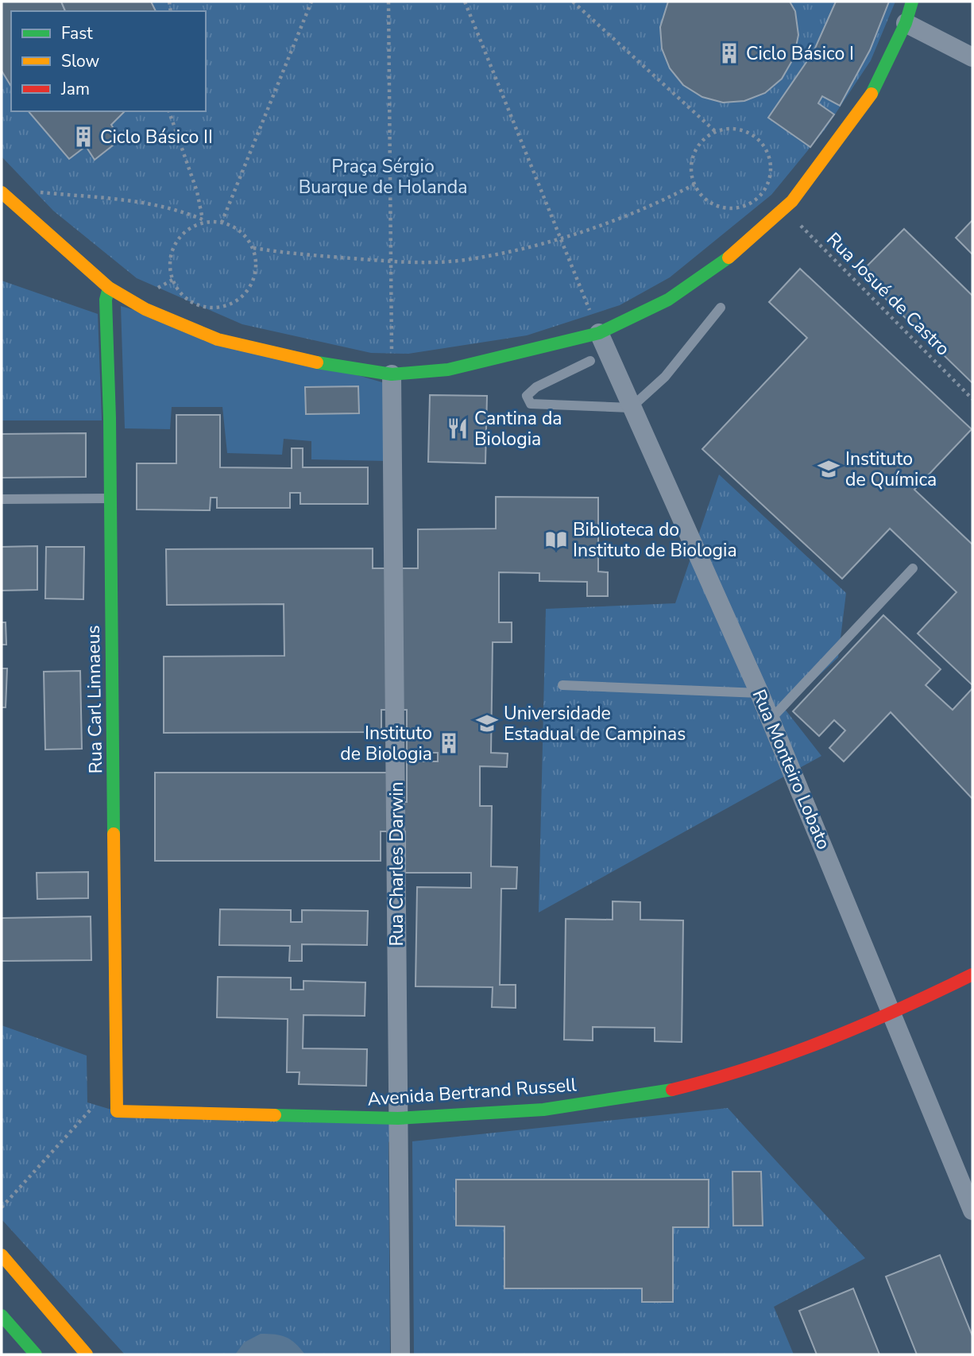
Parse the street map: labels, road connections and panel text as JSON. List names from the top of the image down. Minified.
{"streets":{"street":["Rua Carl Linnaeus","Rua Monteiro Lobato","Rua Charles Darwin","Avenida Bertrand Russell"],"path":["Rua Josué de Castro"]},"crossings":[["Rua Carl Linnaeus","Avenida Bertrand Russell"],["Rua Monteiro Lobato","Avenida Bertrand Russell"],["Rua Charles Darwin","Avenida Bertrand Russell"]],"parks":["Praça Sérgio Buarque de Holanda"],"places":{"building":["Ciclo Básico I","Ciclo Básico II","Instituto de Biologia"],"restaurant":["Cantina da Biologia"],"school or university":["Instituto de Química","Universidade Estadual de Campinas"],"library":["Biblioteca do Instituto de Biologia"]},"legend":["Fast","Slow","Jam"]}
